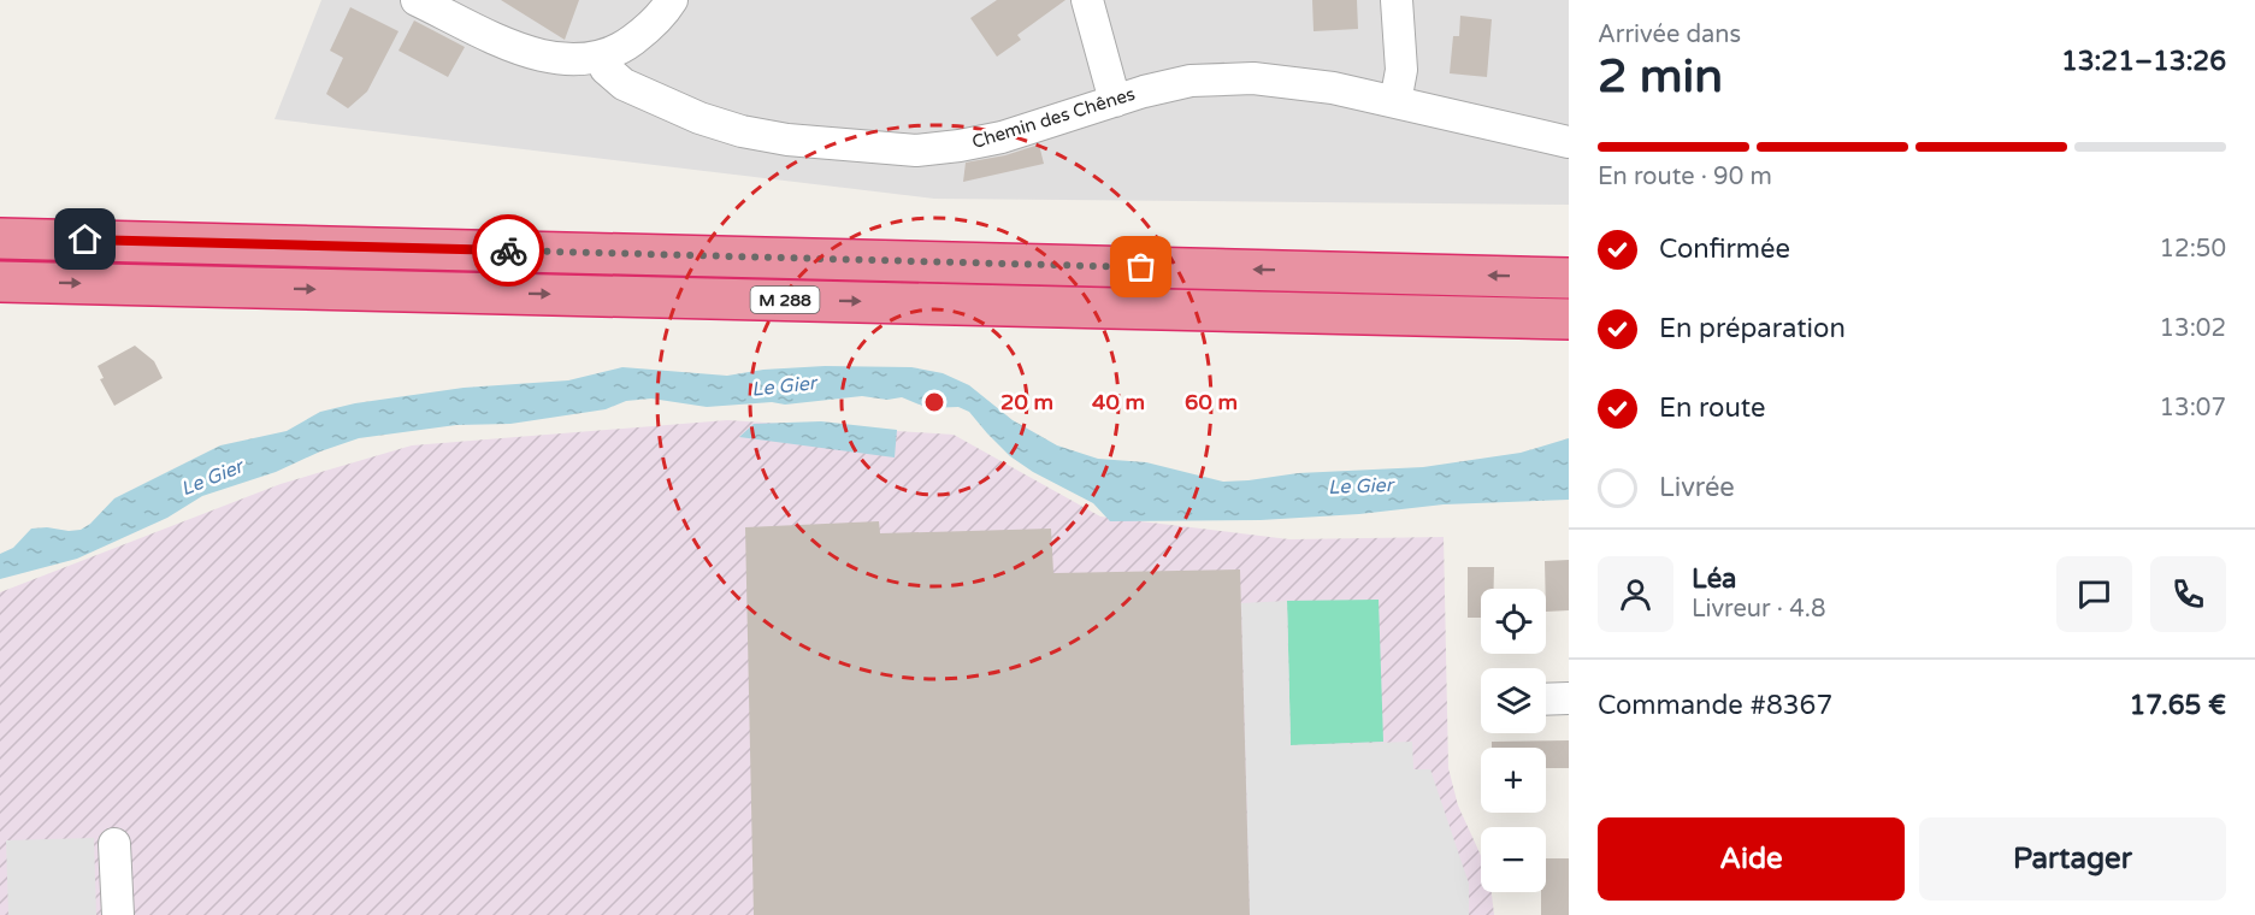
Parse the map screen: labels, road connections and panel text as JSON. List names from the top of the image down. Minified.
{"streets":{"highway":["M 288"],"street":["Chemin des Chênes"]},"water":["Le Gier"],"page":{"heading":["2 min","Arrivée dans","13:21–13:26"],"panel":["Léa","Livreur · 4.8","Commande #8367","17.65 €"],"bar":"En route · 90 m","list":[["Confirmée","12:50"],["En préparation","13:02"],["En route","13:07"],"Livrée"],"map_buttons":["+","−"],"buttons":["Aide","Partager"]},"rings":["20 m","40 m","60 m"]}
